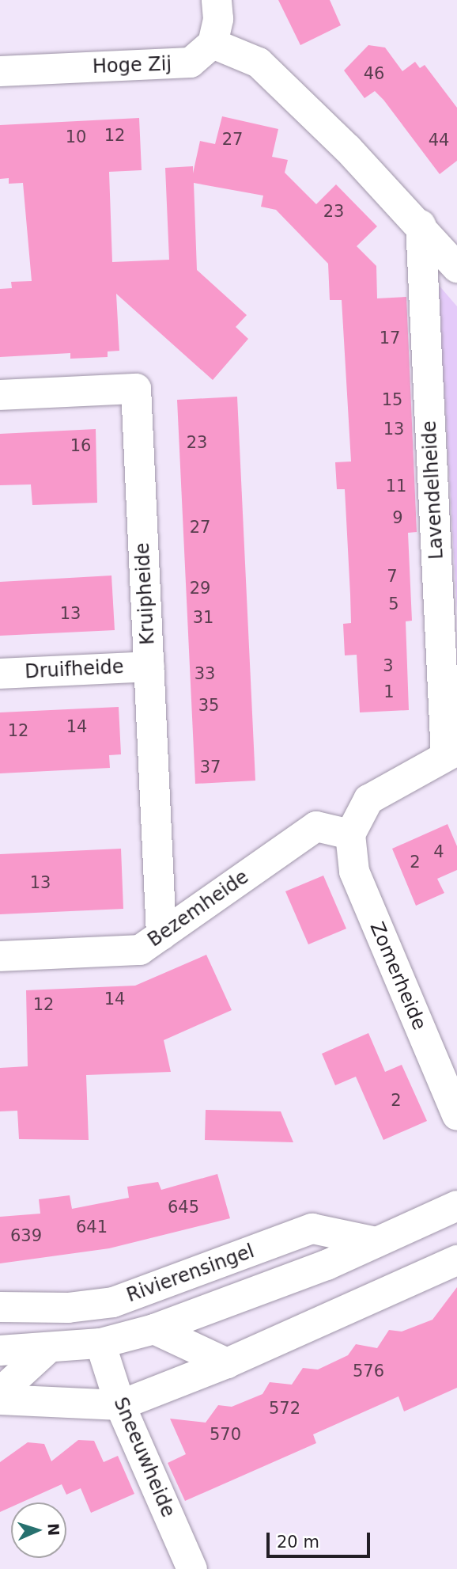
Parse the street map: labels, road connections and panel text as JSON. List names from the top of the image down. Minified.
{"streets":{"street":["Hoge Zij","Lavendelheide","Kruipheide","Druifheide","Bezemheide","Zomerheide","Rivierensingel","Sneeuwheide"]},"crossings":[["Lavendelheide","Bezemheide"],["Lavendelheide","Zomerheide"],["Kruipheide","Druifheide"],["Kruipheide","Bezemheide"],["Bezemheide","Zomerheide"],["Rivierensingel","Sneeuwheide"]],"house_numbers":["46","12","10","27","44","23","17","15","13","23","16","11","9","27","7","29","5","13","31","3","33","1","35","14","12","37","4","2","13","14","12","2","645","641","639","576","572","570"],"scale_bar":"20 m","north":"right"}
